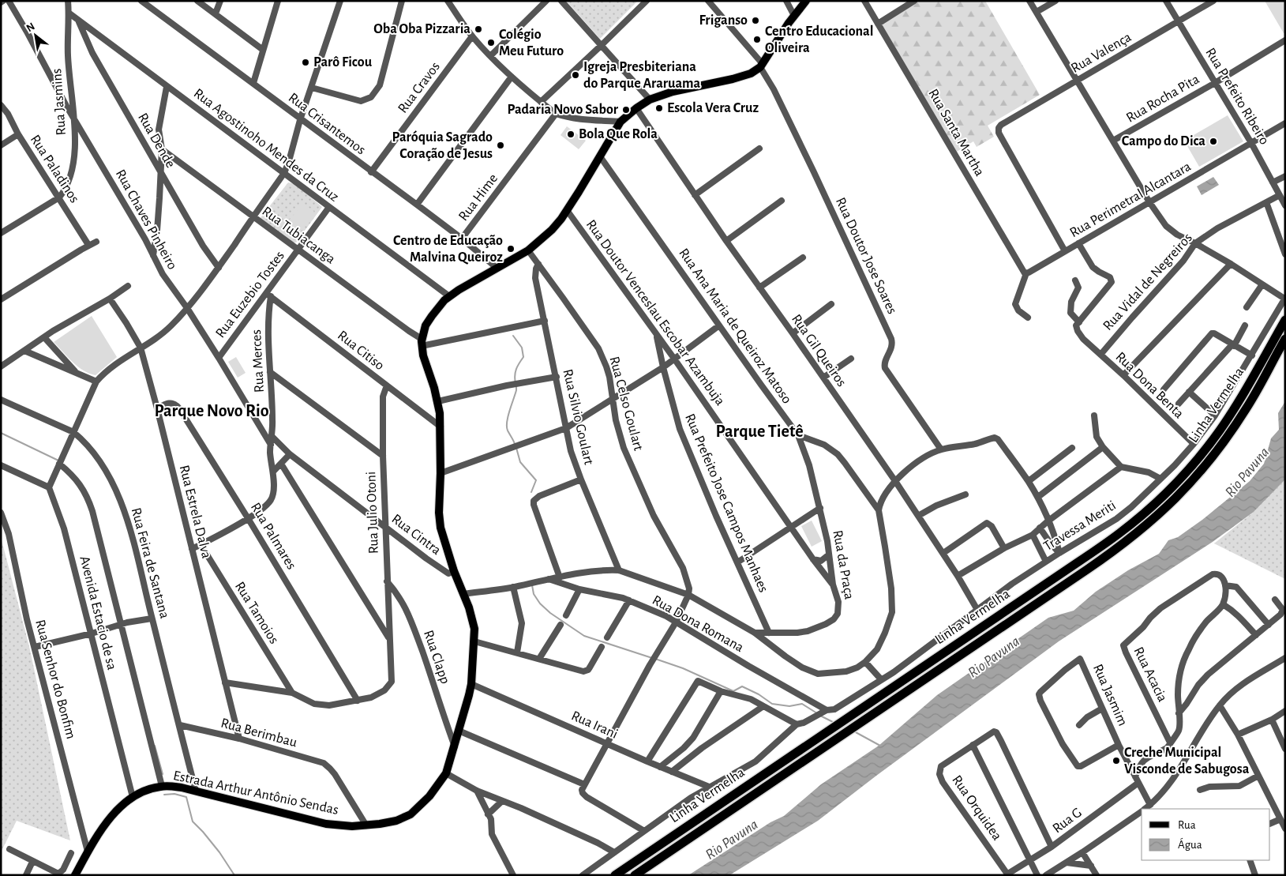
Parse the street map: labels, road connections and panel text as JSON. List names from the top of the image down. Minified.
{"streets":{"highway":["Linha Vermelha"],"main road":["Estrada Arthur Antônio Sendas"],"street":["Rua Valença","Rua Cravos","Rua Prefeito Ribeiro","Rua Rocha Pita","Rua Jasmins","Rua Crisantemos","Rua Santa Martha","Rua Dende","Rua Agostinoho Mendes da Cruz","Rua Paladinos","Rua Hime","Rua Perimetral Alcantara","Rua Chaves Pinheiro","Rua Tubiacanga","Rua Doutor Jose Soares","Rua Vidal de Negreiros","Rua Euzebio Tostes","Rua Doutor Venceslau Escobar Azambuja","Rua Ana Maria de Queiroz Matoso","Rua Citiso","Rua Gil Queiros","Rua Merces","Rua Dona Benta","Rua Celso Goulart","Rua Silvio Goulart","Rua Prefeito Jose Campos Manhaes","Rua Estrela Dalva","Rua Julio Otoni","Travessa Meriti","Rua Cintra","Rua Palmares","Rua Feira de Santana","Rua da Praça","Avenida Estacio de sa","Rua Tamoios","Rua Dona Romana","Rua Clapp","Rua Acacia","Rua Senhor do Bonfim","Rua Jasmim","Rua Irani","Rua Berimbau","Rua Orquidea","Rua G"]},"crossings":[["Rua Valença","Rua Prefeito Ribeiro"],["Rua Valença","Rua Perimetral Alcantara"],["Rua Cravos","Rua Crisantemos"],["Rua Prefeito Ribeiro","Rua Rocha Pita"],["Rua Prefeito Ribeiro","Rua Perimetral Alcantara"],["Rua Prefeito Ribeiro","Rua Vidal de Negreiros"],["Rua Jasmins","Rua Agostinoho Mendes da Cruz"],["Rua Jasmins","Rua Paladinos"],["Rua Jasmins","Rua Chaves Pinheiro"],["Rua Crisantemos","Rua Hime"],["Rua Santa Martha","Rua Perimetral Alcantara"],["Rua Dende","Rua Agostinoho Mendes da Cruz"],["Rua Agostinoho Mendes da Cruz","Rua Euzebio Tostes"],["Rua Chaves Pinheiro","Rua Euzebio Tostes"],["Rua Chaves Pinheiro","Rua Merces"],["Rua Tubiacanga","Rua Euzebio Tostes"],["Rua Tubiacanga","Estrada Arthur Antônio Sendas"],["Rua Vidal de Negreiros","Rua Dona Benta"],["Rua Euzebio Tostes","Rua Citiso"],["Rua Euzebio Tostes","Rua Merces"],["Rua Doutor Venceslau Escobar Azambuja","Rua Prefeito Jose Campos Manhaes"],["Rua Doutor Venceslau Escobar Azambuja","Rua da Praça"],["Rua Ana Maria de Queiroz Matoso","Rua da Praça"],["Rua Citiso","Rua Merces"],["Rua Citiso","Rua Julio Otoni"],["Rua Citiso","Estrada Arthur Antônio Sendas"],["Rua Gil Queiros","Travessa Meriti"],["Rua Merces","Rua Estrela Dalva"],["Rua Merces","Rua Cintra"],["Rua Merces","Rua Palmares"],["Rua Merces","Rua Tamoios"],["Rua Dona Benta","Travessa Meriti"],["Rua Celso Goulart","Rua Silvio Goulart"],["Rua Prefeito Jose Campos Manhaes","Rua da Praça"],["Rua Estrela Dalva","Rua Palmares"],["Rua Estrela Dalva","Rua Berimbau"],["Rua Julio Otoni","Rua Cintra"],["Rua Julio Otoni","Rua Palmares"],["Rua Julio Otoni","Rua Clapp"],["Travessa Meriti","Rua Dona Romana"],["Rua Cintra","Estrada Arthur Antônio Sendas"],["Rua Feira de Santana","Rua Berimbau"],["Rua Feira de Santana","Estrada Arthur Antônio Sendas"],["Avenida Estacio de sa","Estrada Arthur Antônio Sendas"],["Rua Clapp","Estrada Arthur Antônio Sendas"],["Rua Senhor do Bonfim","Estrada Arthur Antônio Sendas"],["Rua Jasmim","Rua G"],["Rua Irani","Estrada Arthur Antônio Sendas"],["Rua Berimbau","Estrada Arthur Antônio Sendas"],["Rua Orquidea","Rua G"]],"districts":["Parque Novo Rio","Parque Tietê"],"water":["Rio Pavuna"],"places":["Friganso","Oba Oba Pizzaria","Centro Educacional Oliveira","Colégio Meu Futuro","Parô Ficou","Igreja Presbiteriana do Parque Araruama","Escola Vera Cruz","Padaria Novo Sabor","Bola Que Rola","Campo do Dica","Paróquia Sagrado Coração de Jesus","Centro de Educação Malvina Queiroz","Creche Municipal Visconde de Sabugosa"],"legend":["Rua","Água"],"north":"top left"}
